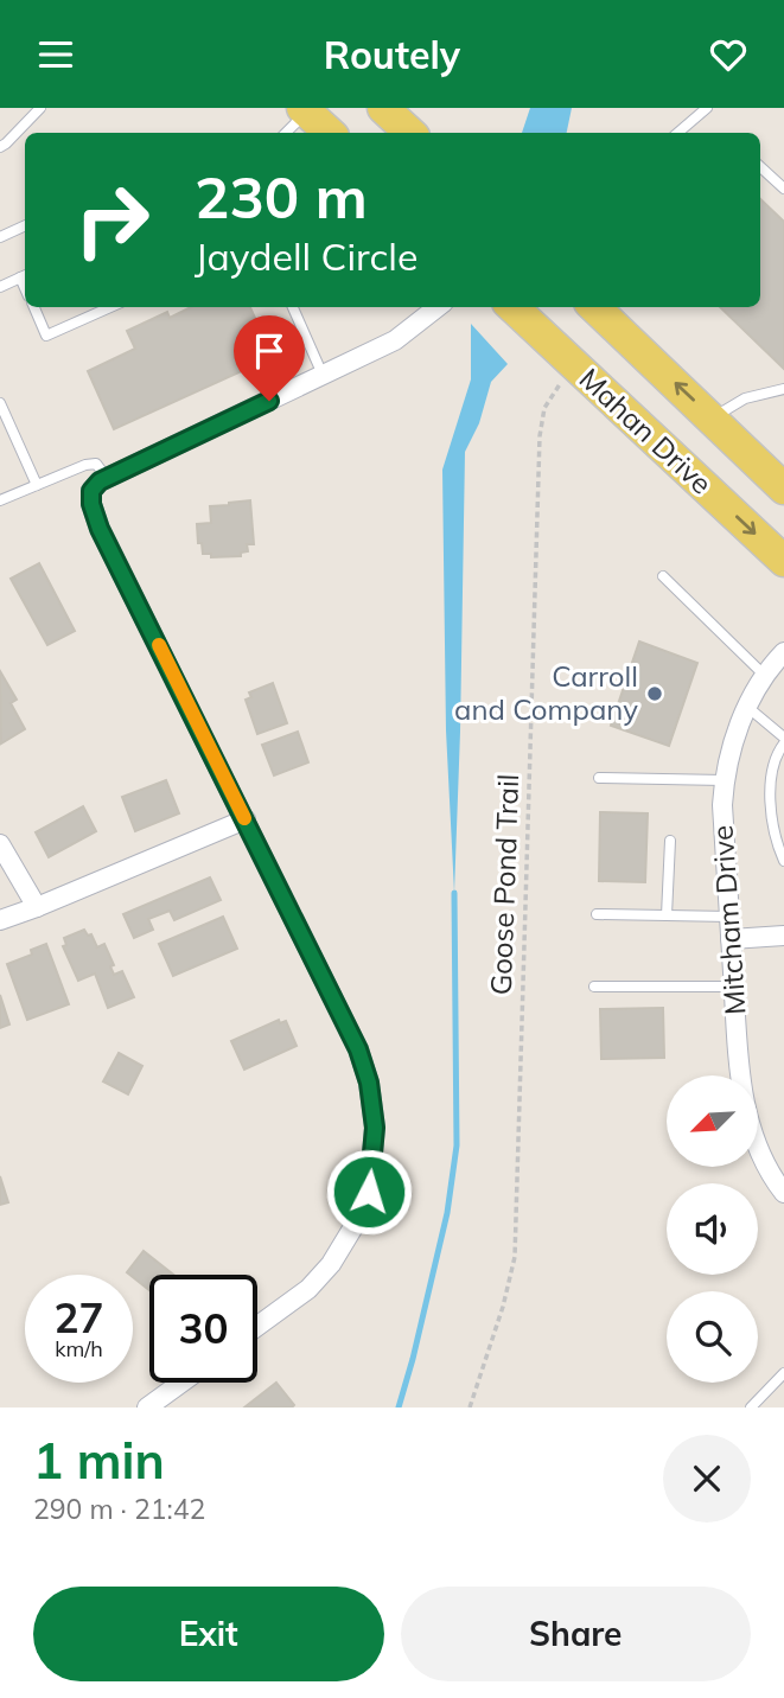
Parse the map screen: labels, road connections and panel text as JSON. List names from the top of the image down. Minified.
{"streets":{"main road":["Mahan Drive"],"street":["Mitcham Drive"],"path":["Goose Pond Trail"]},"crossings":[["Mahan Drive","Goose Pond Trail"]],"places":["Carroll and Company"],"north":"bottom left","page":{"header":"Routely","turn":["230 m","Jaydell Circle"],"speed":"27 km/h","limit":"30","heading":["1 min","290 m · 21:42"],"buttons":["Exit","Share"]}}
